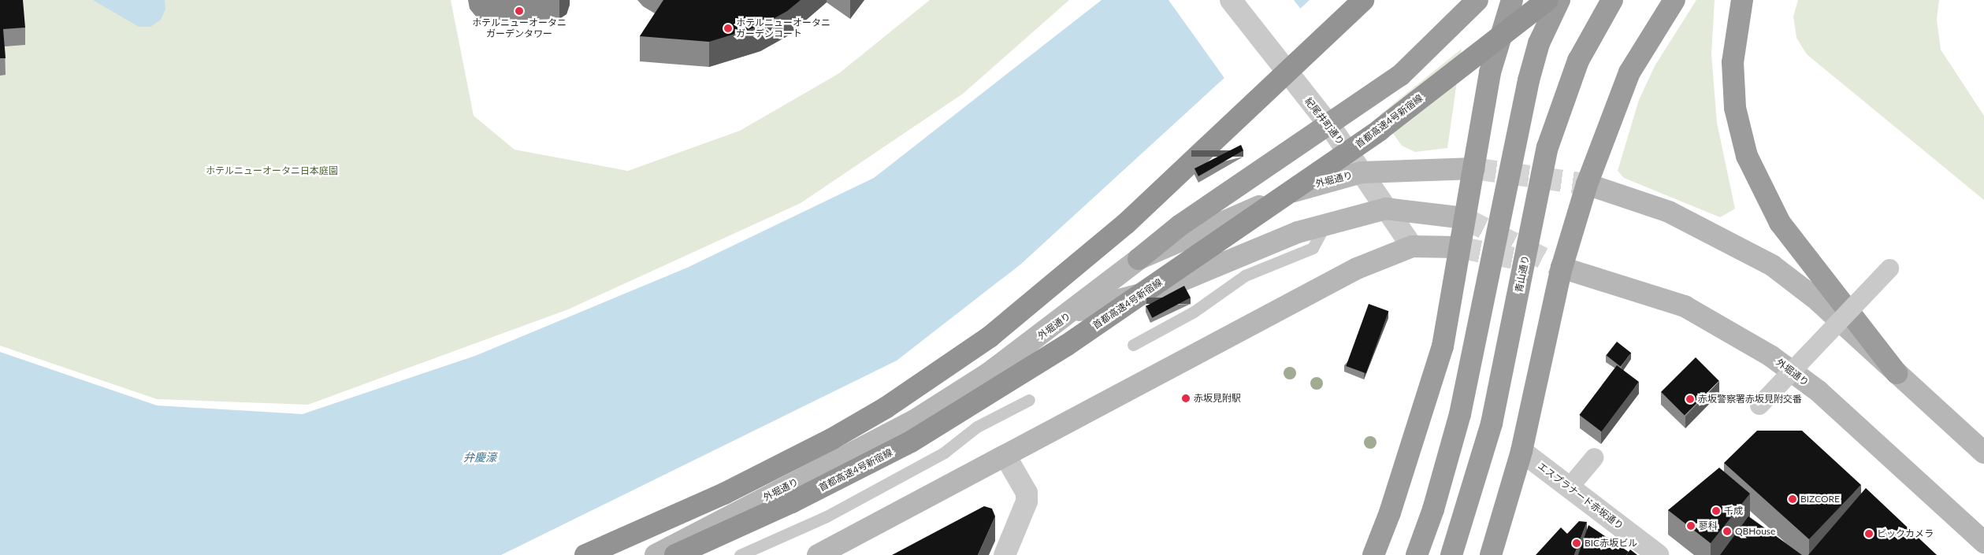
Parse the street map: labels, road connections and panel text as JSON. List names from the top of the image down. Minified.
{"streets":{"highway":["首都高速4号新宿線","青山通り"],"main road":["外堀通り"],"street":["紀尾井町通り","エスプラナード赤坂通り"]},"crossings":[["紀尾井町通り","外堀通り"]],"water":["弁慶濠"],"parks":["ホテルニューオータニ日本庭園"],"places":["ホテルニューオータニ ガーデンタワー","ホテルニューオータニ ガーデンコート","赤坂見附駅","赤坂警察署赤坂見附交番","BIZCORE","千成","蓼科","QBHouse","ビックカメラ","BIC赤坂ビル"]}
